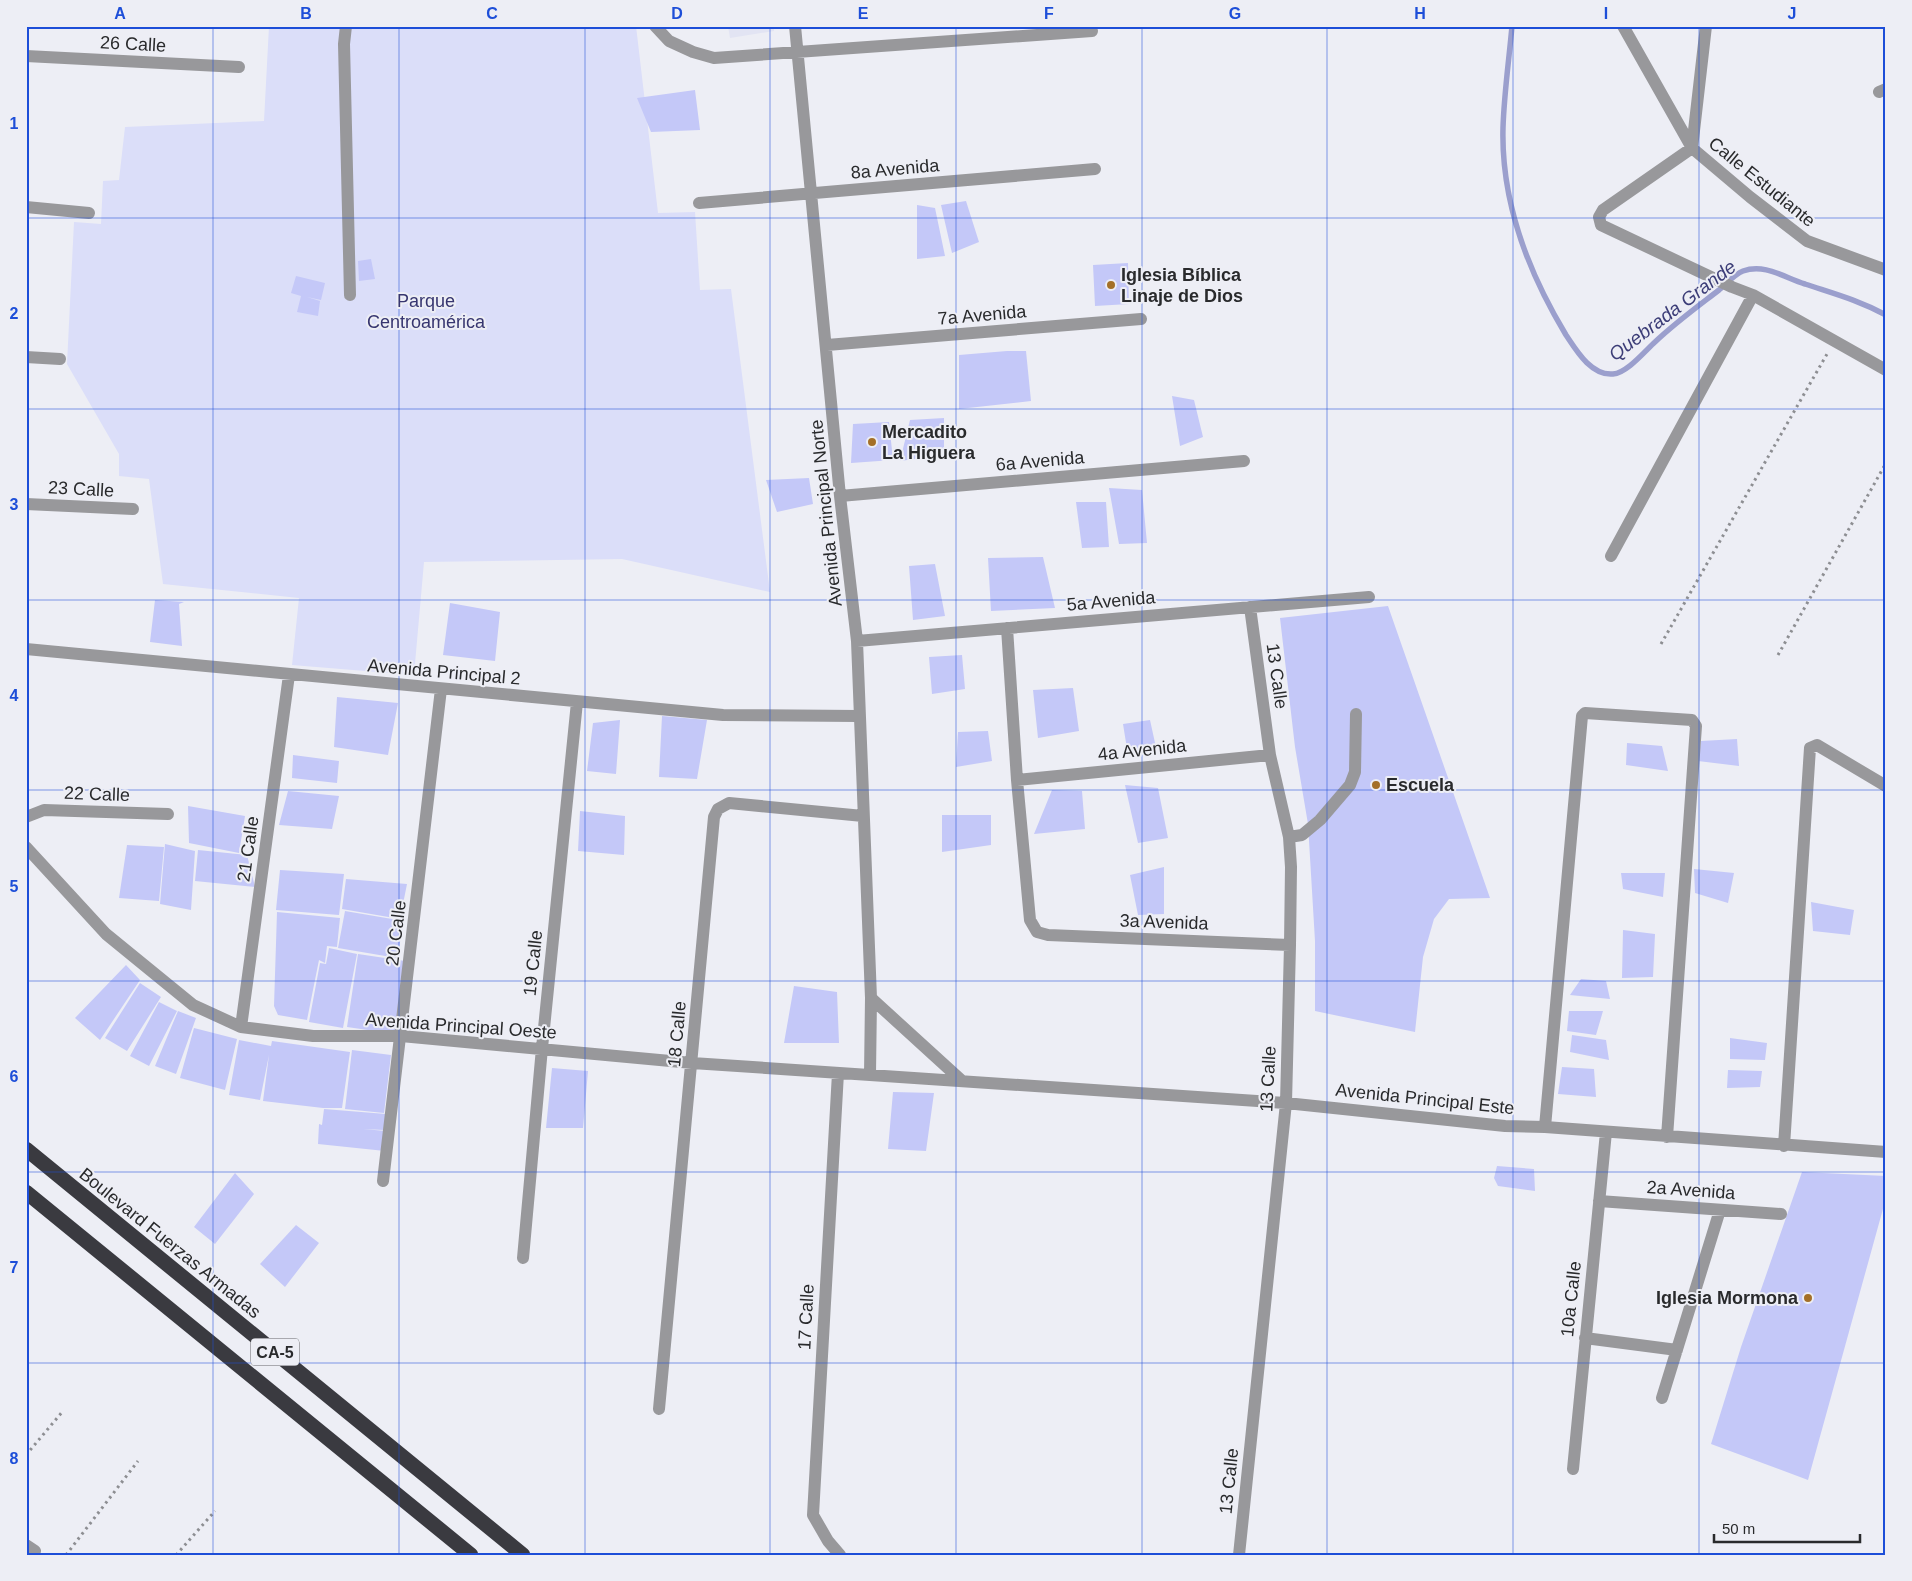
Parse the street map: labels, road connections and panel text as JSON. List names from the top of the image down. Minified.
{"streets":{"highway":["Boulevard Fuerzas Armadas","CA-5"],"street":["26 Calle","8a Avenida","Calle Estudiante","7a Avenida","6a Avenida","23 Calle","Avenida Principal Norte","5a Avenida","Avenida Principal 2","13 Calle","4a Avenida","22 Calle","21 Calle","3a Avenida","20 Calle","19 Calle","Avenida Principal Oeste","18 Calle","Avenida Principal Este","2a Avenida","10a Calle","17 Calle"]},"crossings":[["8a Avenida","Avenida Principal Norte"],["7a Avenida","Avenida Principal Norte"],["6a Avenida","Avenida Principal Norte"],["Avenida Principal Norte","5a Avenida"],["Avenida Principal Norte","Avenida Principal 2"],["Avenida Principal Norte","Avenida Principal Oeste"],["Avenida Principal Norte","18 Calle"],["5a Avenida","13 Calle"],["Avenida Principal 2","21 Calle"],["Avenida Principal 2","20 Calle"],["Avenida Principal 2","19 Calle"],["13 Calle","4a Avenida"],["13 Calle","3a Avenida"],["13 Calle","Avenida Principal Este"],["4a Avenida","3a Avenida"],["21 Calle","Avenida Principal Oeste"],["20 Calle","Avenida Principal Oeste"],["19 Calle","Avenida Principal Oeste"],["Avenida Principal Oeste","18 Calle"],["Avenida Principal Oeste","Avenida Principal Este"],["Avenida Principal Oeste","17 Calle"],["Avenida Principal Este","10a Calle"],["2a Avenida","10a Calle"]],"water":["Quebrada Grande"],"parks":["Parque Centroamérica"],"places":["Iglesia Bíblica Linaje de Dios","Mercadito La Higuera","Escuela","Iglesia Mormona"],"scale_bar":"50 m","grid":{"columns":["A","B","C","D","E","F","G","H","I","J"],"rows":["1","2","3","4","5","6","7","8"]}}
